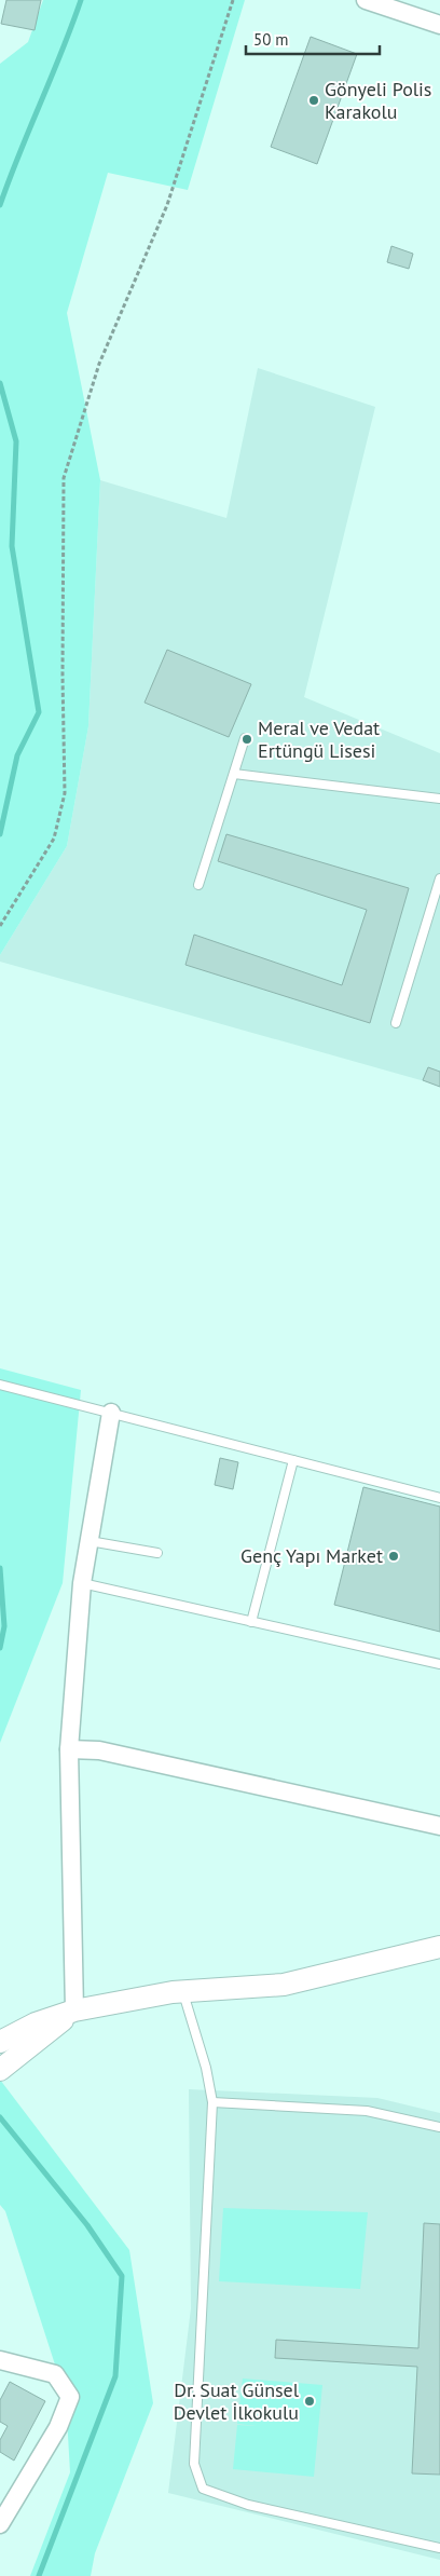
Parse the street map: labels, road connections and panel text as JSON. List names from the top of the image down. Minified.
{"places":["Gönyeli Polis Karakolu","Meral ve Vedat Ertüngü Lisesi","Genç Yapı Market","Dr. Suat Günsel Devlet İlkokulu"],"scale_bar":"50 m"}
